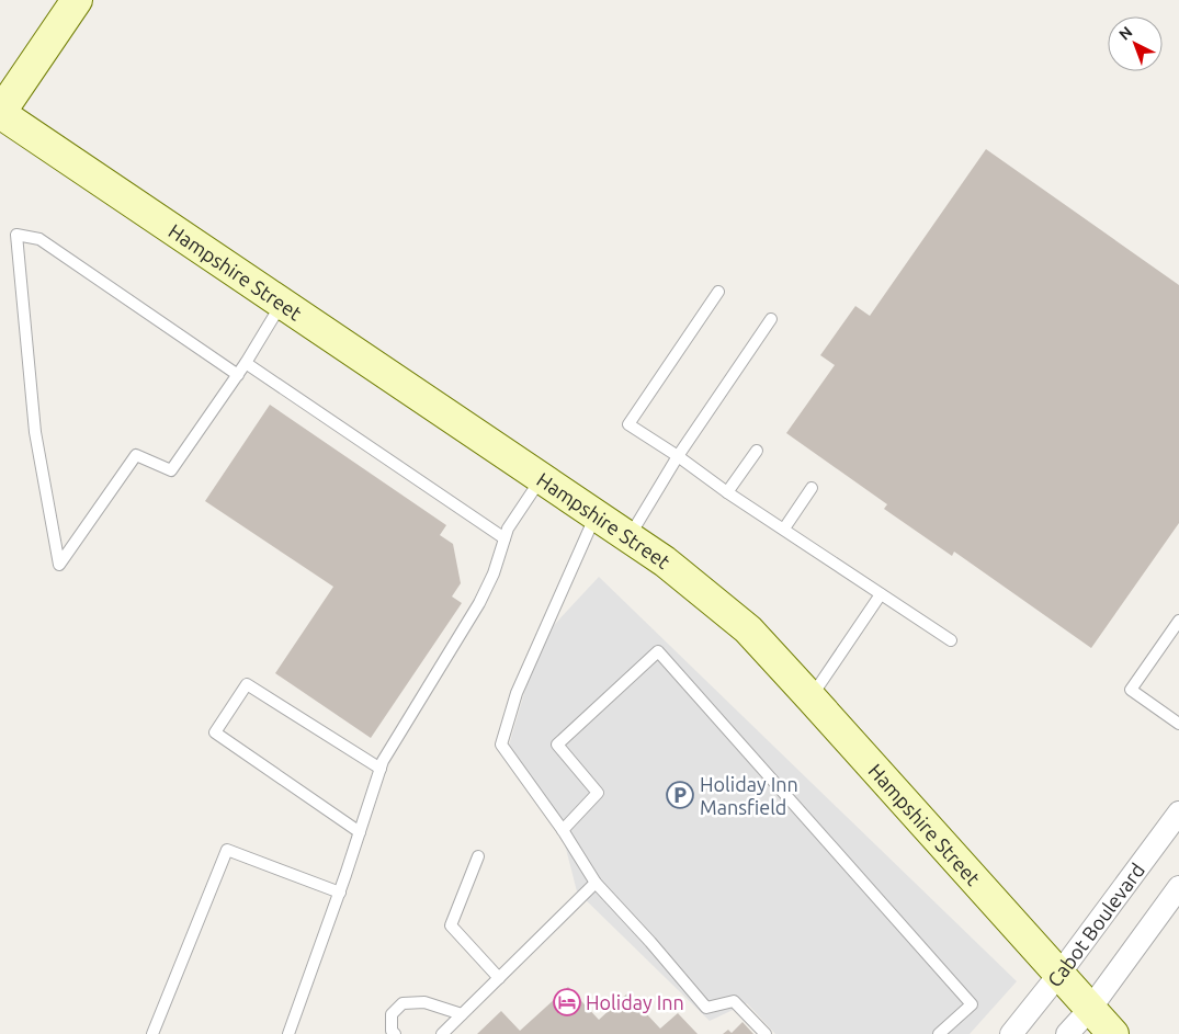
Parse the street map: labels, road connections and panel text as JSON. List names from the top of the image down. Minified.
{"streets":{"street":["Hampshire Street","Cabot Boulevard"]},"crossings":[["Hampshire Street","Cabot Boulevard"]],"places":{"parking":["Holiday Inn Mansfield"],"hotel":["Holiday Inn"]},"north":"top left"}
